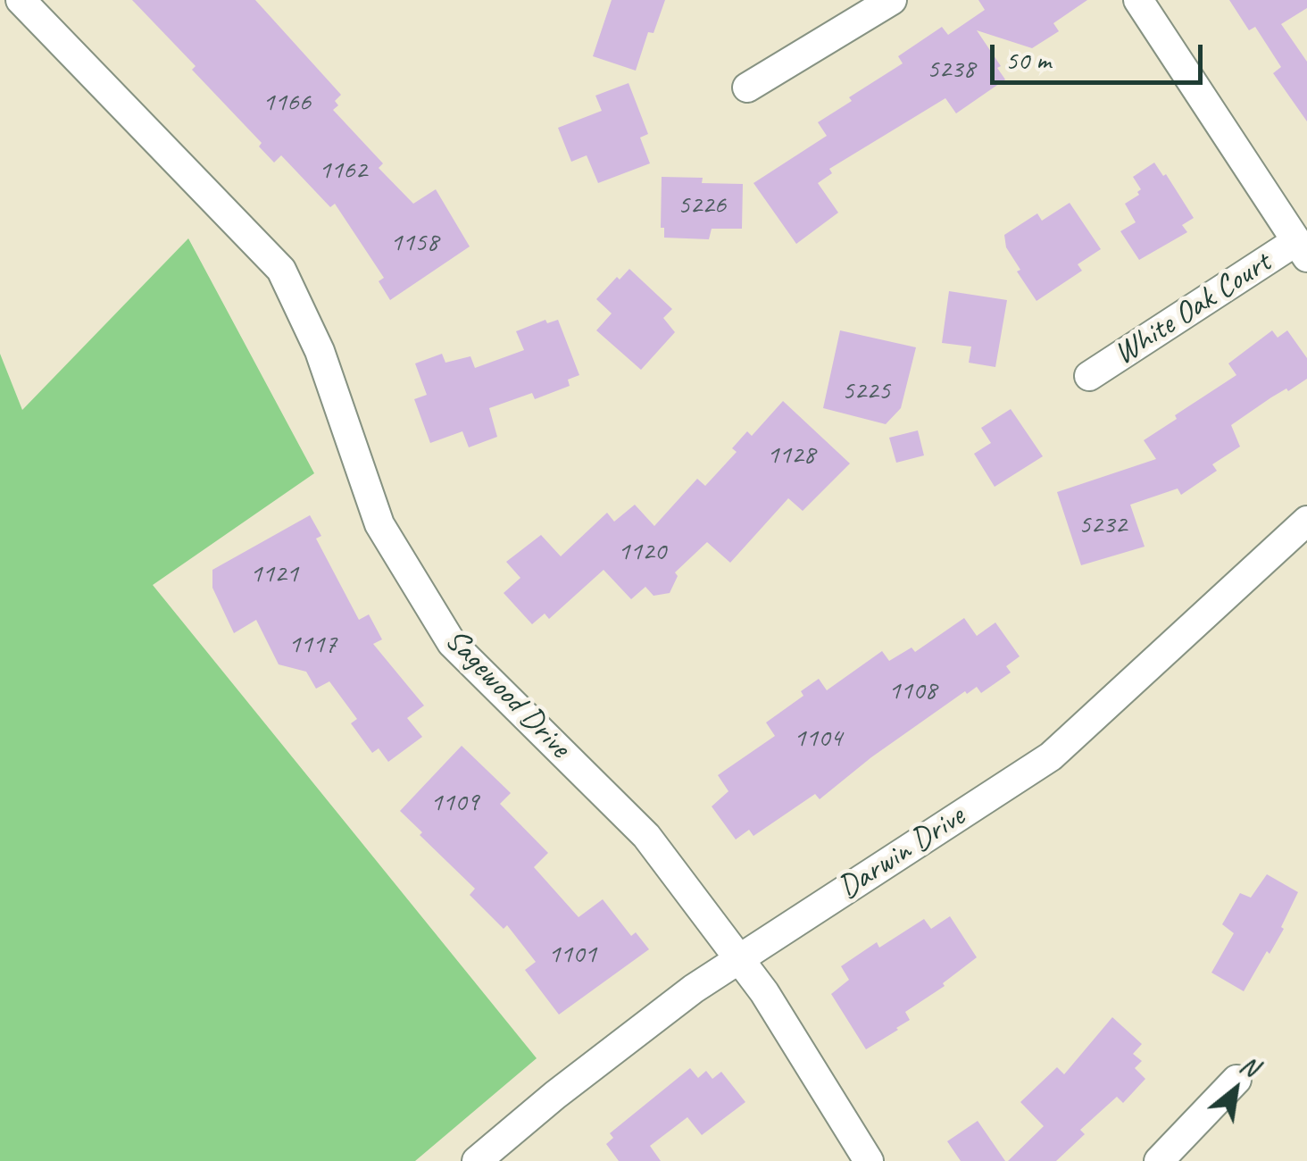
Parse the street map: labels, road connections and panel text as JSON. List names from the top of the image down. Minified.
{"streets":{"street":["White Oak Court","Sagewood Drive","Darwin Drive"]},"crossings":[["Sagewood Drive","Darwin Drive"]],"house_numbers":["5238","1166","1162","5226","1158","5225","1128","5232","1120","1121","1117","1108","1104","1109","1101"],"scale_bar":"50 m","north":"top right"}
